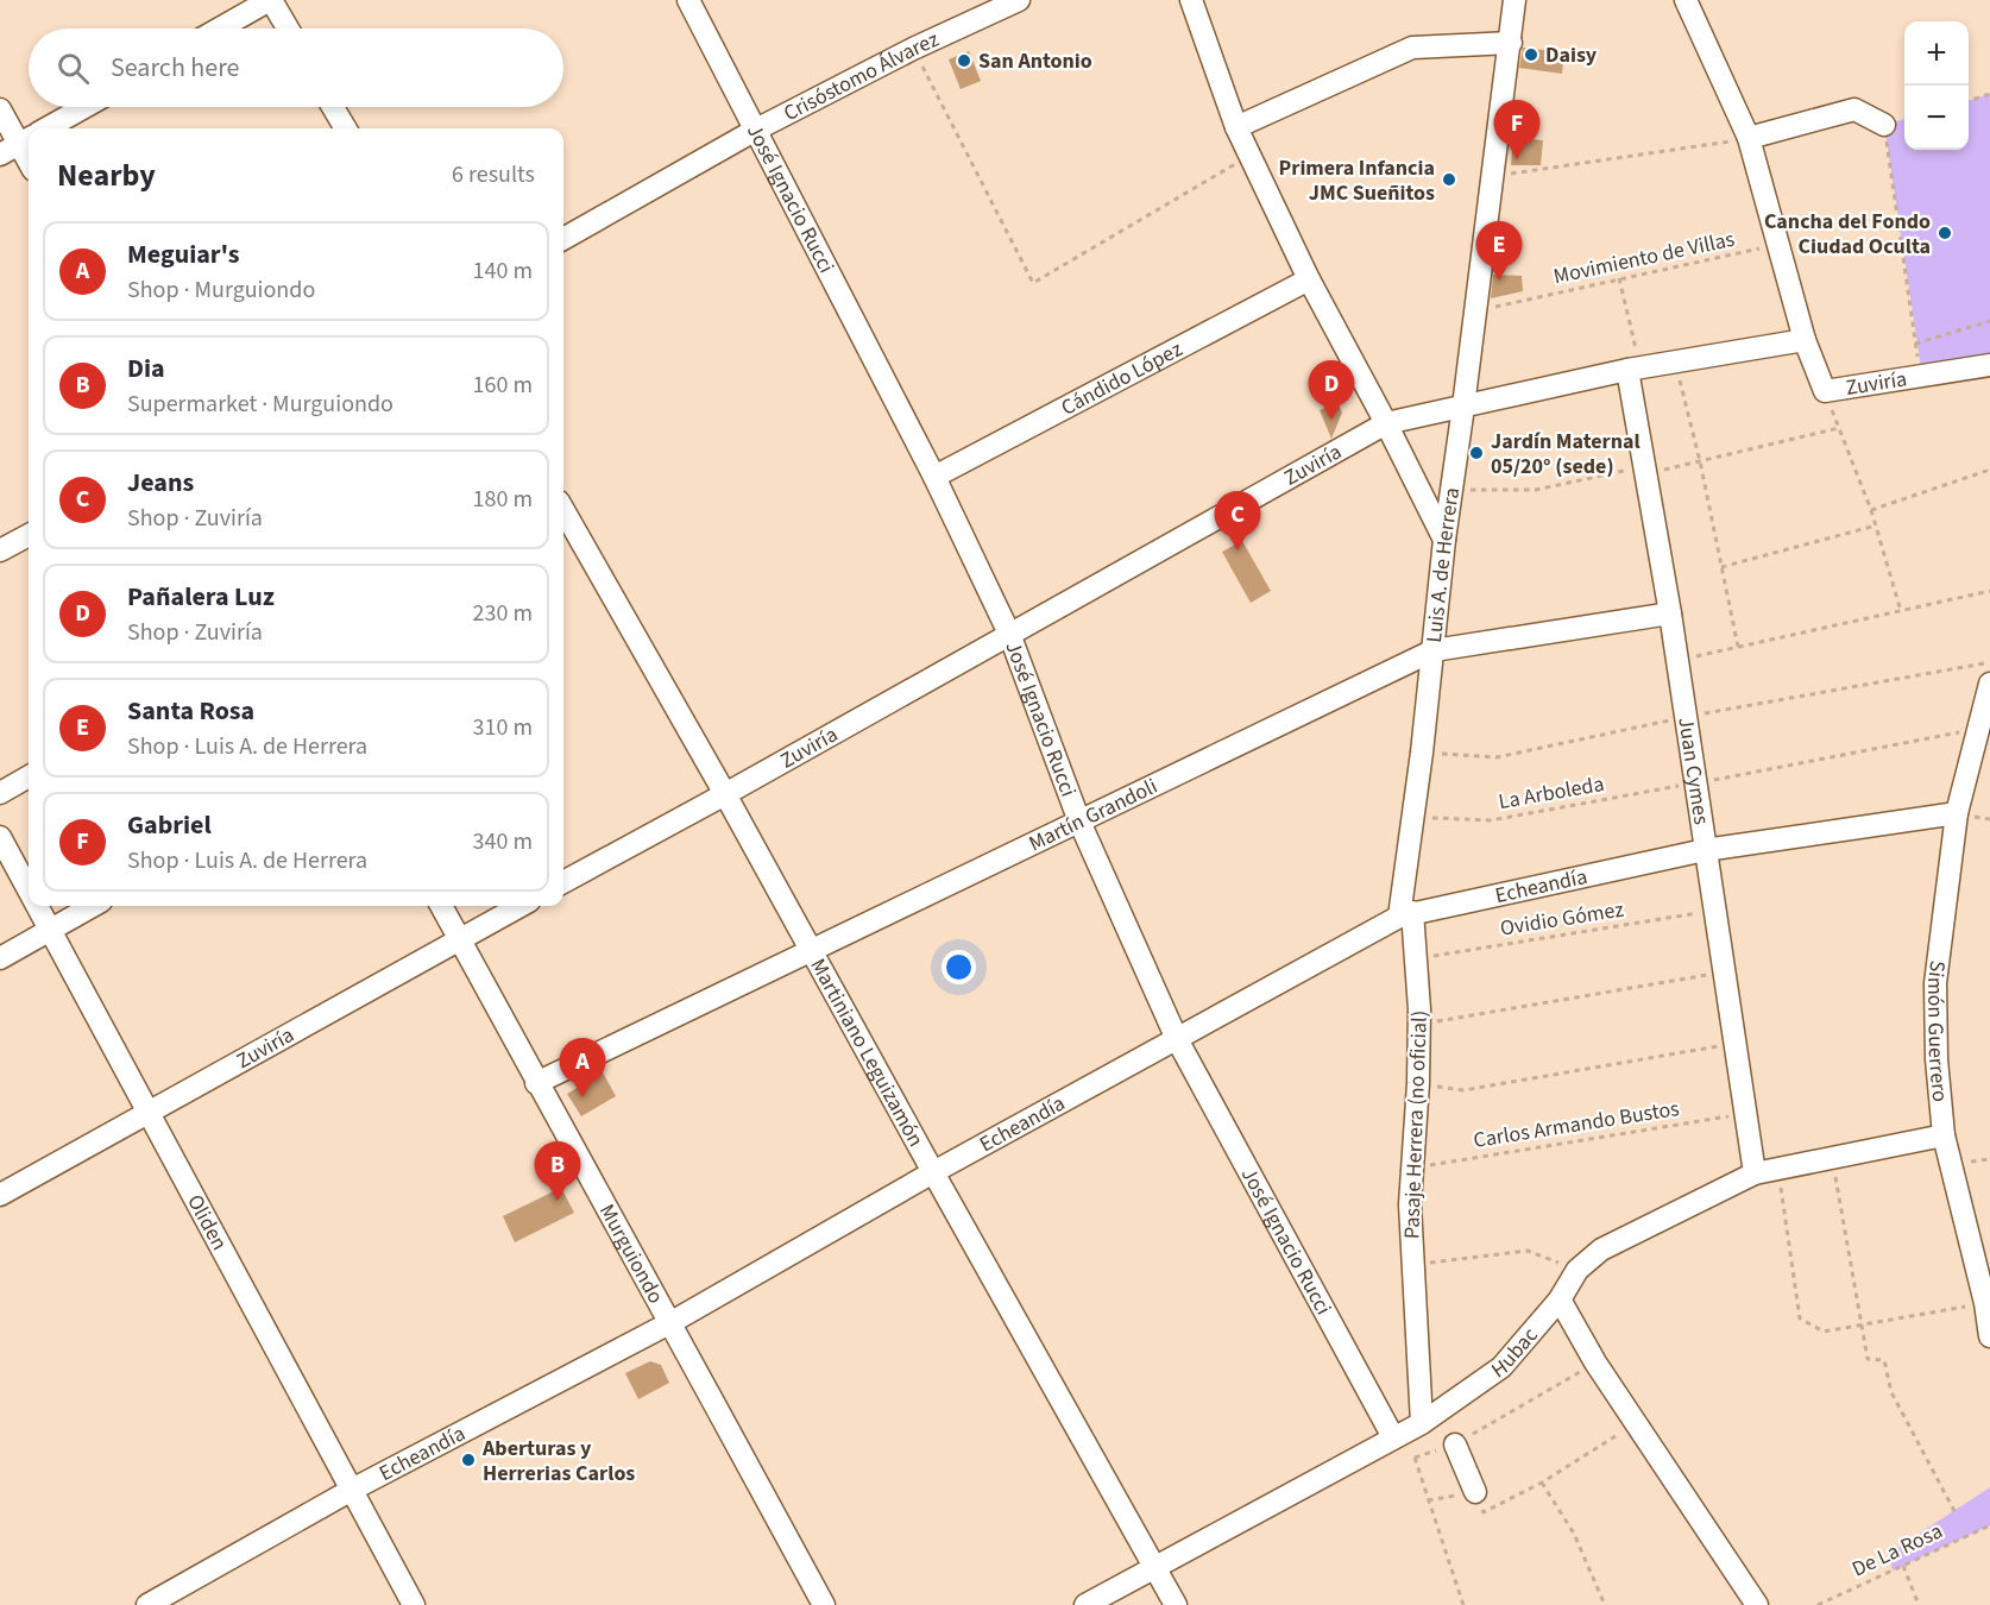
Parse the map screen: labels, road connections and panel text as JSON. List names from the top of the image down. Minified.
{"streets":{"street":["Crisóstomo Álvarez","José Ignacio Rucci","Cándido López","Zuviría","Luis A. de Herrera","Juan Cymes","Martín Grandoli","Echeandía","Simón Guerrero","Martiniano Leguizamón","Pasaje Herrera (no oficial)","Oliden","Murguiondo","Hubac"],"path":["Movimiento de Villas","La Arboleda","Ovidio Gómez","Carlos Armando Bustos","De La Rosa"]},"crossings":[["Crisóstomo Álvarez","José Ignacio Rucci"],["José Ignacio Rucci","Cándido López"],["José Ignacio Rucci","Zuviría"],["José Ignacio Rucci","Martín Grandoli"],["José Ignacio Rucci","Echeandía"],["José Ignacio Rucci","Hubac"],["Movimiento de Villas","Luis A. de Herrera"],["Zuviría","Luis A. de Herrera"],["Zuviría","Juan Cymes"],["Zuviría","Martiniano Leguizamón"],["Zuviría","Oliden"],["Zuviría","Murguiondo"],["Luis A. de Herrera","La Arboleda"],["Luis A. de Herrera","Martín Grandoli"],["Luis A. de Herrera","Echeandía"],["Luis A. de Herrera","Pasaje Herrera (no oficial)"],["Juan Cymes","La Arboleda"],["Juan Cymes","Martín Grandoli"],["Juan Cymes","Echeandía"],["Juan Cymes","Ovidio Gómez"],["Juan Cymes","Carlos Armando Bustos"],["Juan Cymes","Hubac"],["La Arboleda","Simón Guerrero"],["Martín Grandoli","Martiniano Leguizamón"],["Martín Grandoli","Murguiondo"],["Echeandía","Simón Guerrero"],["Echeandía","Martiniano Leguizamón"],["Echeandía","Pasaje Herrera (no oficial)"],["Echeandía","Oliden"],["Echeandía","Murguiondo"],["Ovidio Gómez","Pasaje Herrera (no oficial)"],["Simón Guerrero","Hubac"],["Martiniano Leguizamón","Hubac"],["Pasaje Herrera (no oficial)","Carlos Armando Bustos"],["Pasaje Herrera (no oficial)","Hubac"]],"places":["Daisy","San Antonio","Primera Infancia JMC Sueñitos","Cancha del Fondo Ciudad Oculta","Jardín Maternal 05/20° (sede)","Aberturas y Herrerias Carlos"],"page":{"map_buttons":["+","−"],"search":"Search here","pins":["F","E","D","C","A","B"],"heading":["Nearby","6 results"],"list":[{"mark":"A","name":"Meguiar's","note":"Shop · Murguiondo","value":"140 m"},{"mark":"B","name":"Dia","note":"Supermarket · Murguiondo","value":"160 m"},{"mark":"C","name":"Jeans","note":"Shop · Zuviría","value":"180 m"},{"mark":"D","name":"Pañalera Luz","note":"Shop · Zuviría","value":"230 m"},{"mark":"E","name":"Santa Rosa","note":"Shop · Luis A. de Herrera","value":"310 m"},{"mark":"F","name":"Gabriel","note":"Shop · Luis A. de Herrera","value":"340 m"}]}}
